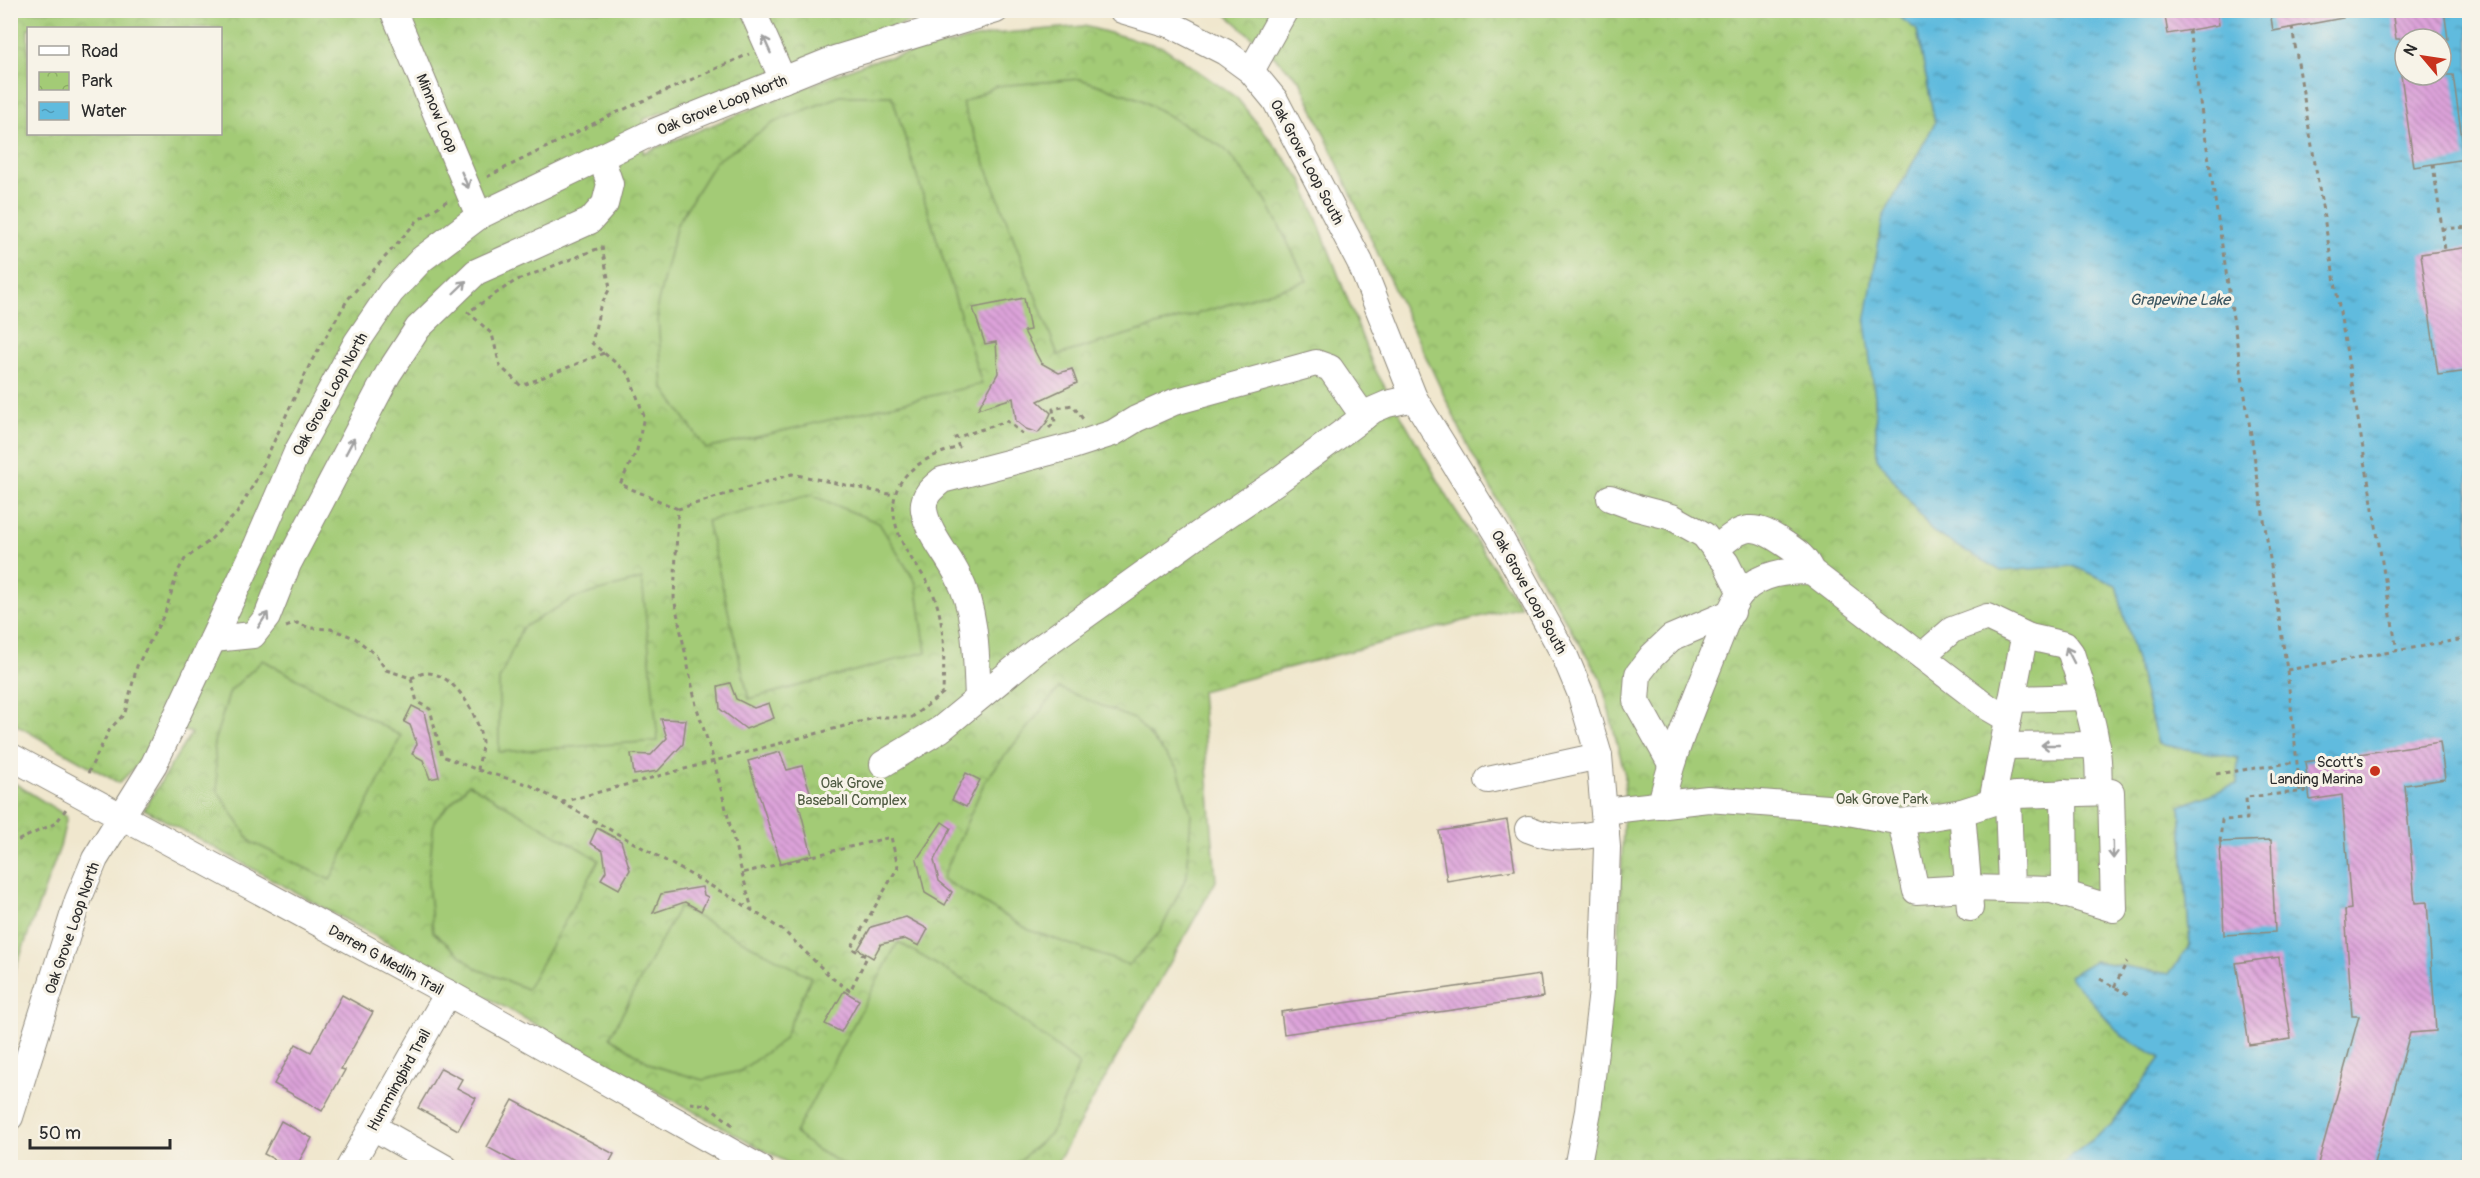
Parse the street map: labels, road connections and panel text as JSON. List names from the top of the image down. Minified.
{"streets":{"street":["Oak Grove Loop North","Minnow Loop","Oak Grove Loop South","Darren G Medlin Trail","Hummingbird Trail"]},"crossings":[["Oak Grove Loop North","Minnow Loop"],["Oak Grove Loop North","Darren G Medlin Trail"],["Darren G Medlin Trail","Hummingbird Trail"]],"one_way":["Minnow Loop"],"water":["Grapevine Lake"],"parks":["Oak Grove Baseball Complex","Oak Grove Park"],"places":["Scott’s Landing Marina"],"legend":["Road","Park","Water"],"scale_bar":"50 m","north":"top left"}
